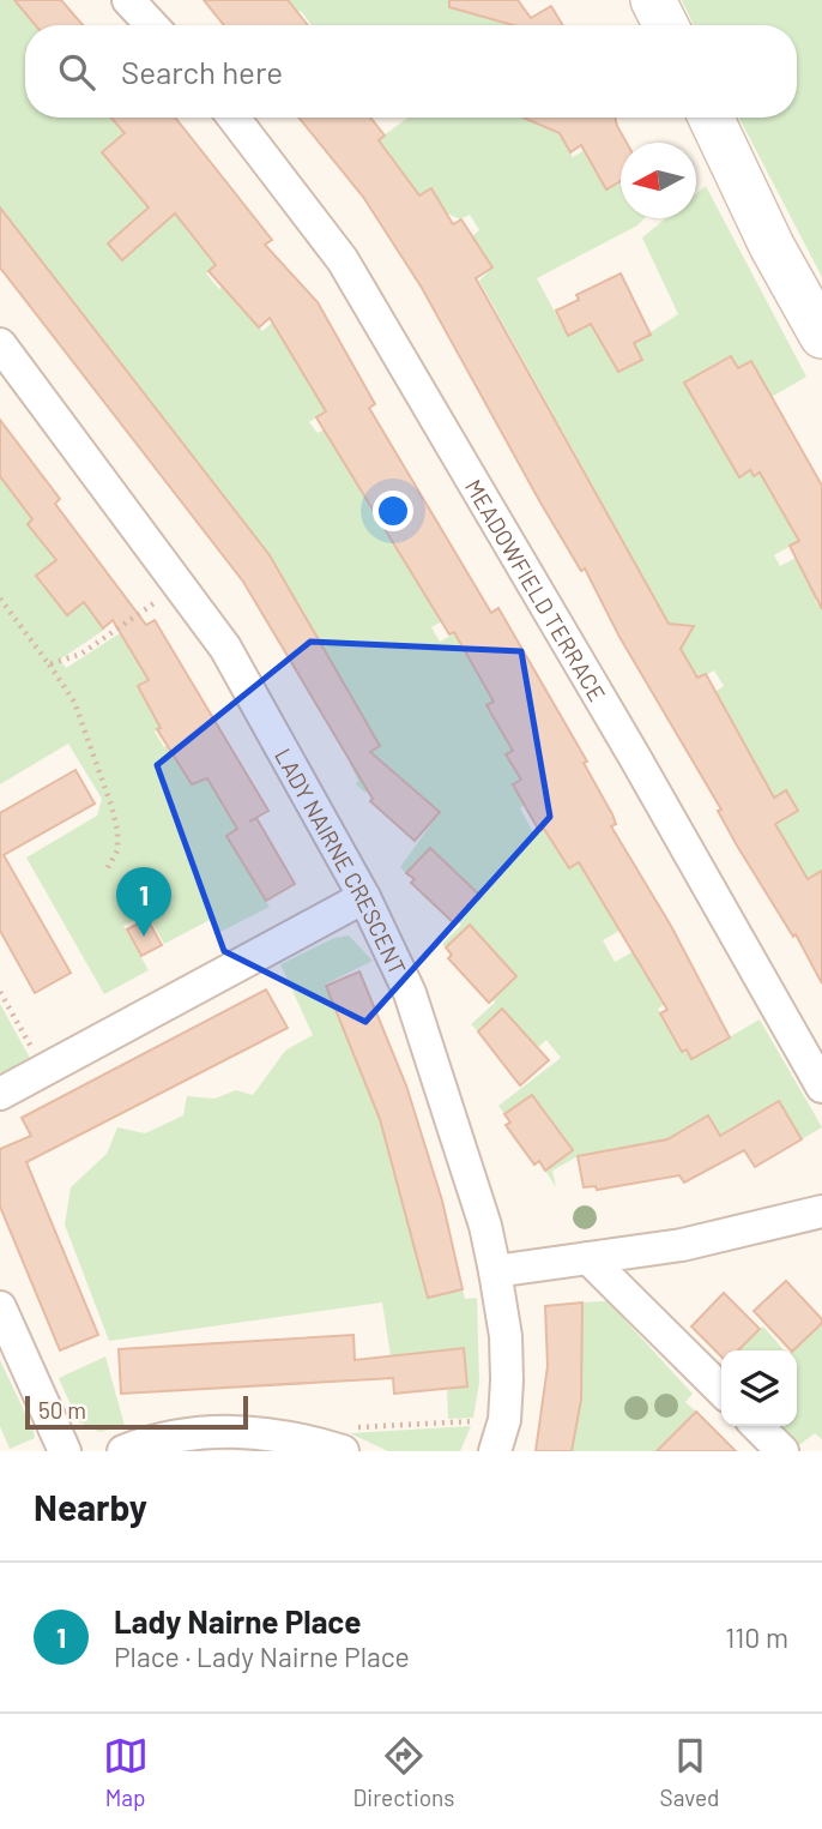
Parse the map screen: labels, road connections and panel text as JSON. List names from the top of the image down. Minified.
{"streets":{"street":["MEADOWFIELD TERRACE","LADY NAIRNE CRESCENT"]},"scale_bar":"50 m","north":"left","page":{"search":"Search here","pins":"1","scale":"50 m","heading":"Nearby","list":[{"mark":"1","name":"Lady Nairne Place","note":"Place · Lady Nairne Place","value":"110 m"}],"nav":["Map","Directions","Saved"]}}
